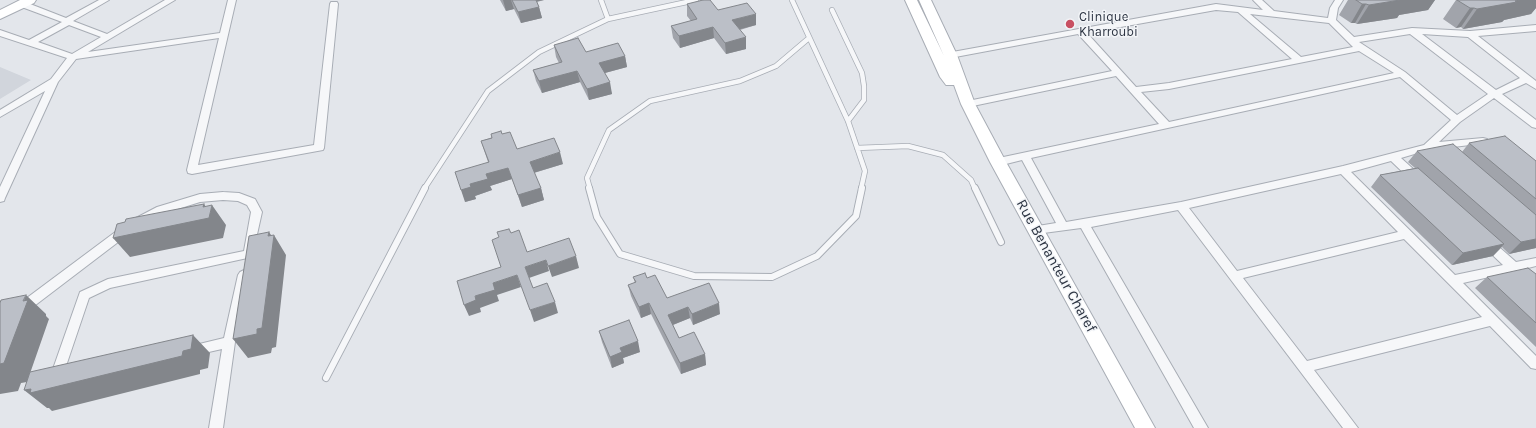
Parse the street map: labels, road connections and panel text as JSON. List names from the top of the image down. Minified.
{"streets":{"main road":["Rue Benanteur Charef"]},"places":["Clinique Kharroubi"]}
